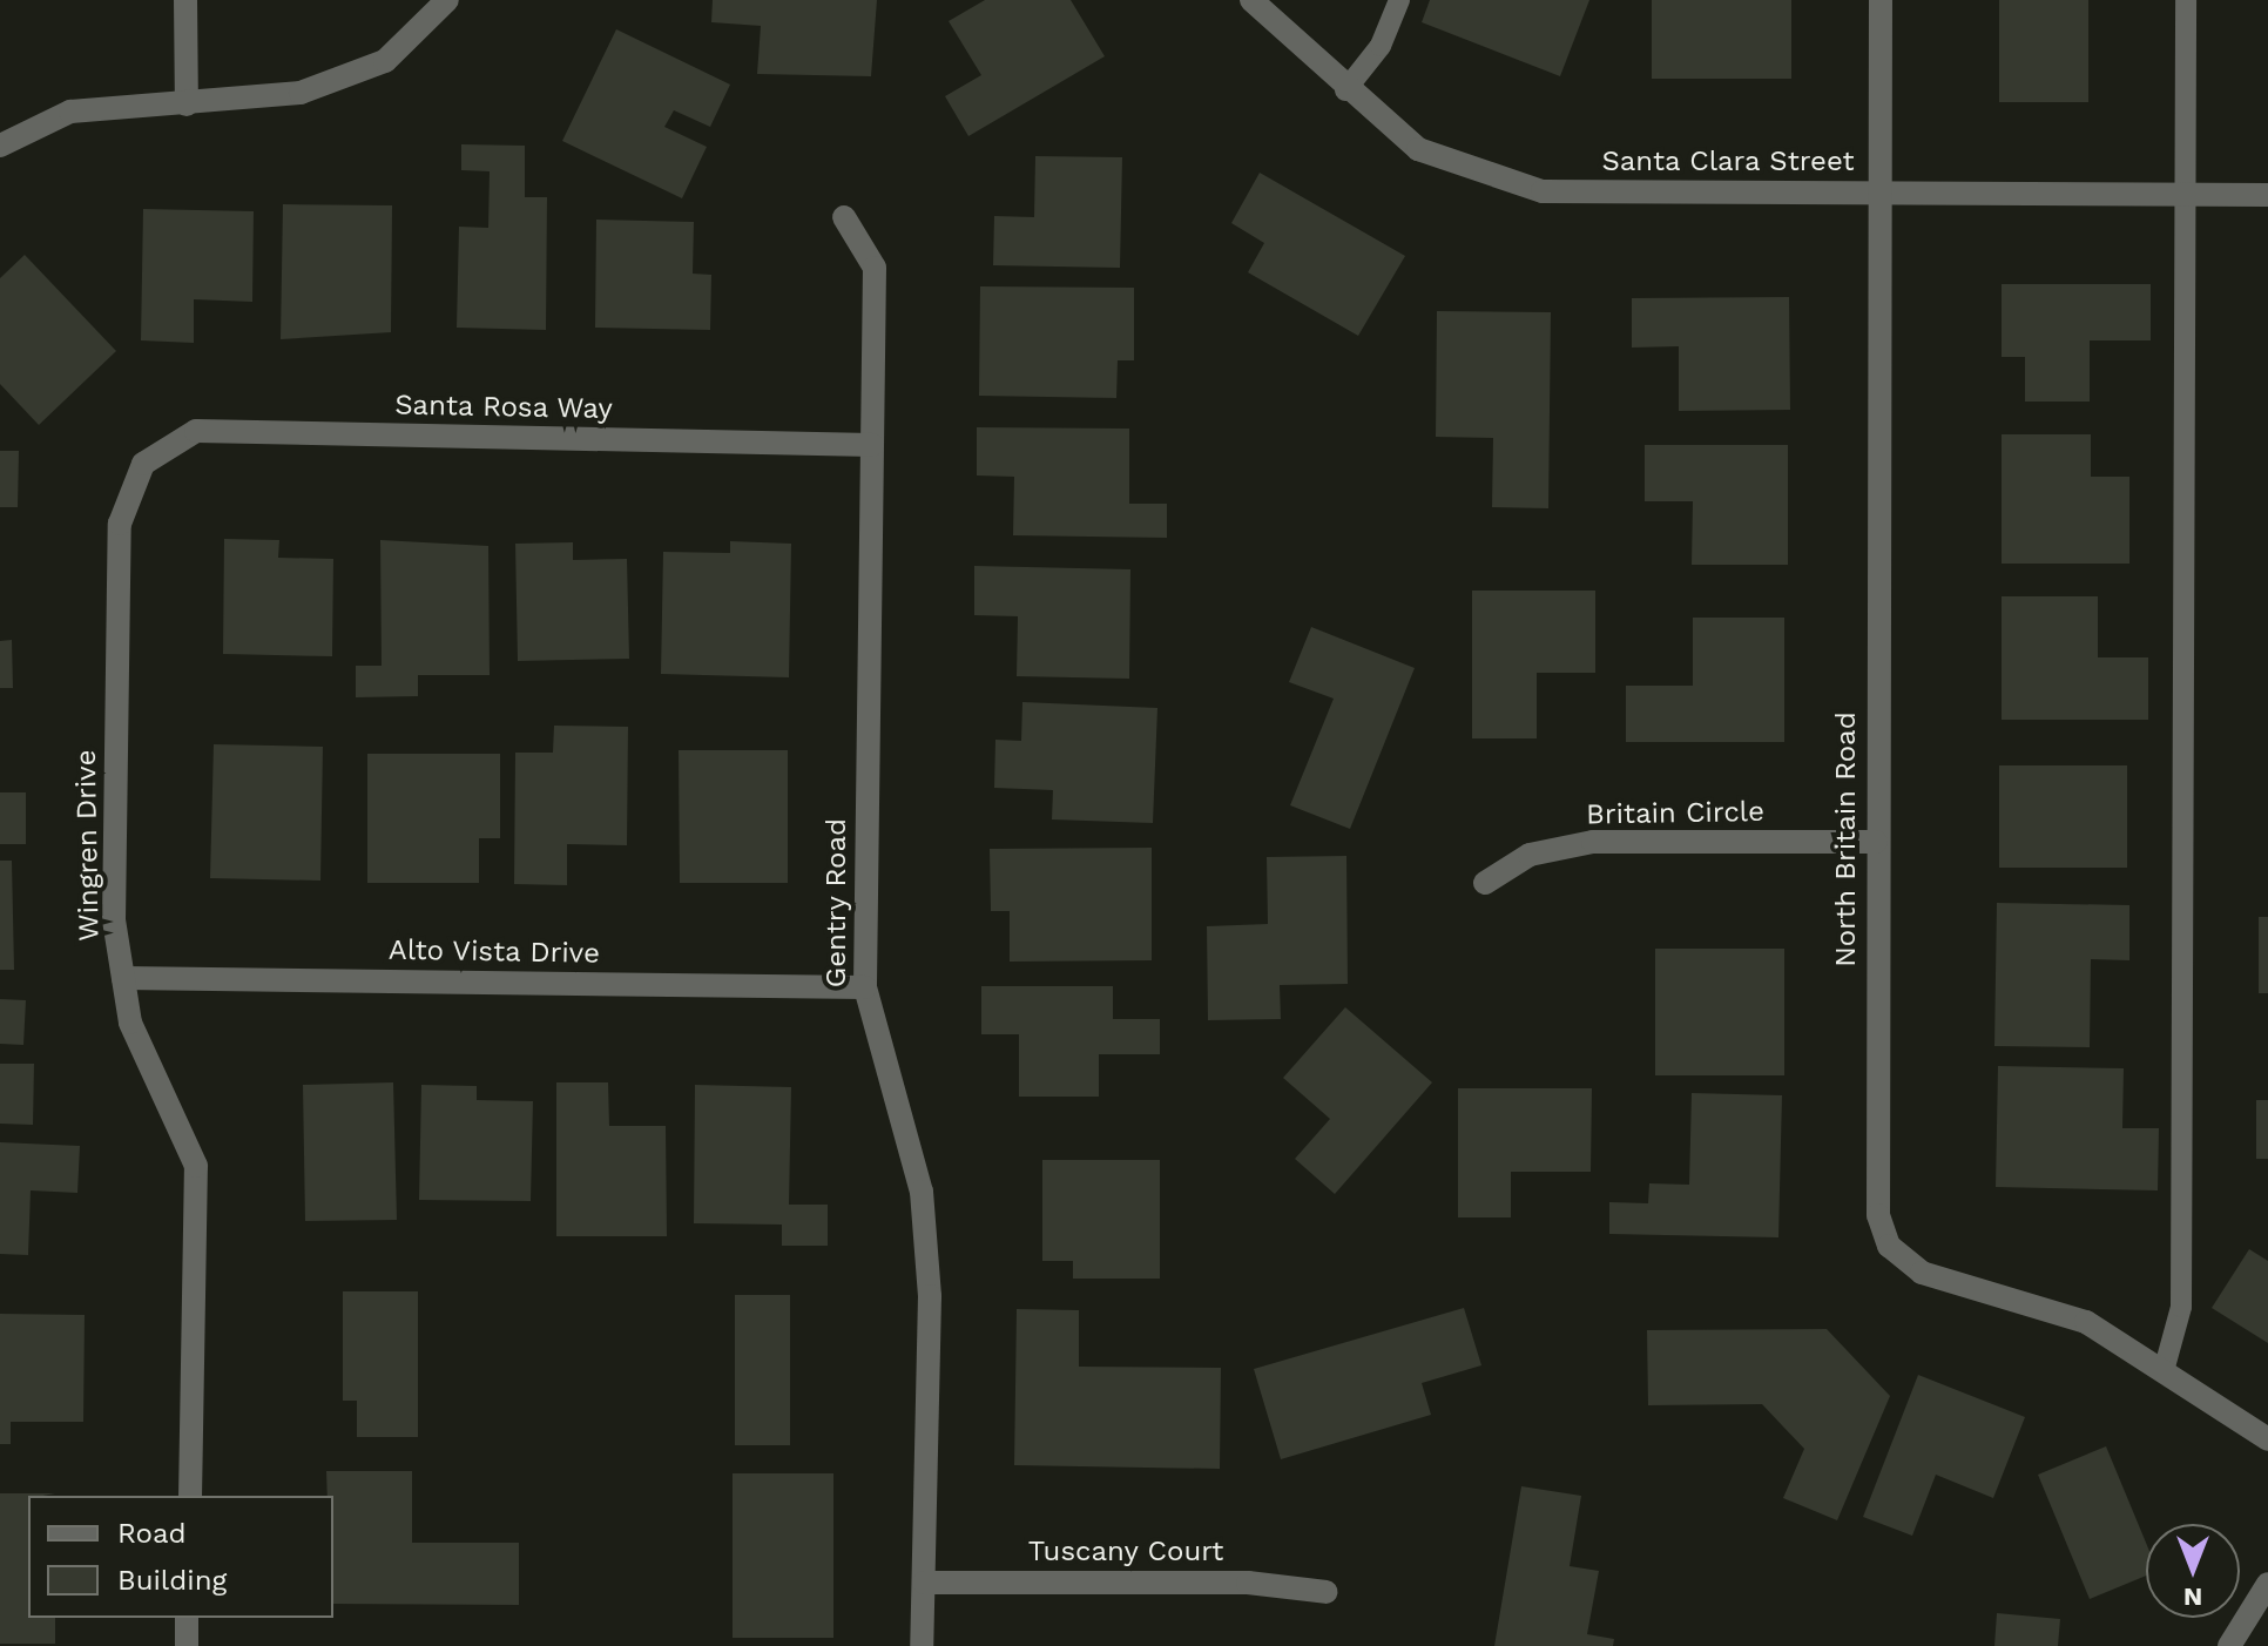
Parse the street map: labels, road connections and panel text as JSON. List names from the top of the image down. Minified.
{"streets":{"street":["Santa Clara Street","Santa Rosa Way","Britain Circle","North Britain Road","Wingren Drive","Gentry Road","Alto Vista Drive","Tuscany Court"]},"crossings":[["Santa Clara Street","North Britain Road"],["Santa Rosa Way","Wingren Drive"],["Santa Rosa Way","Gentry Road"],["Britain Circle","North Britain Road"],["Wingren Drive","Alto Vista Drive"],["Gentry Road","Alto Vista Drive"],["Gentry Road","Tuscany Court"]],"legend":["Road","Building"],"north":"bottom"}
